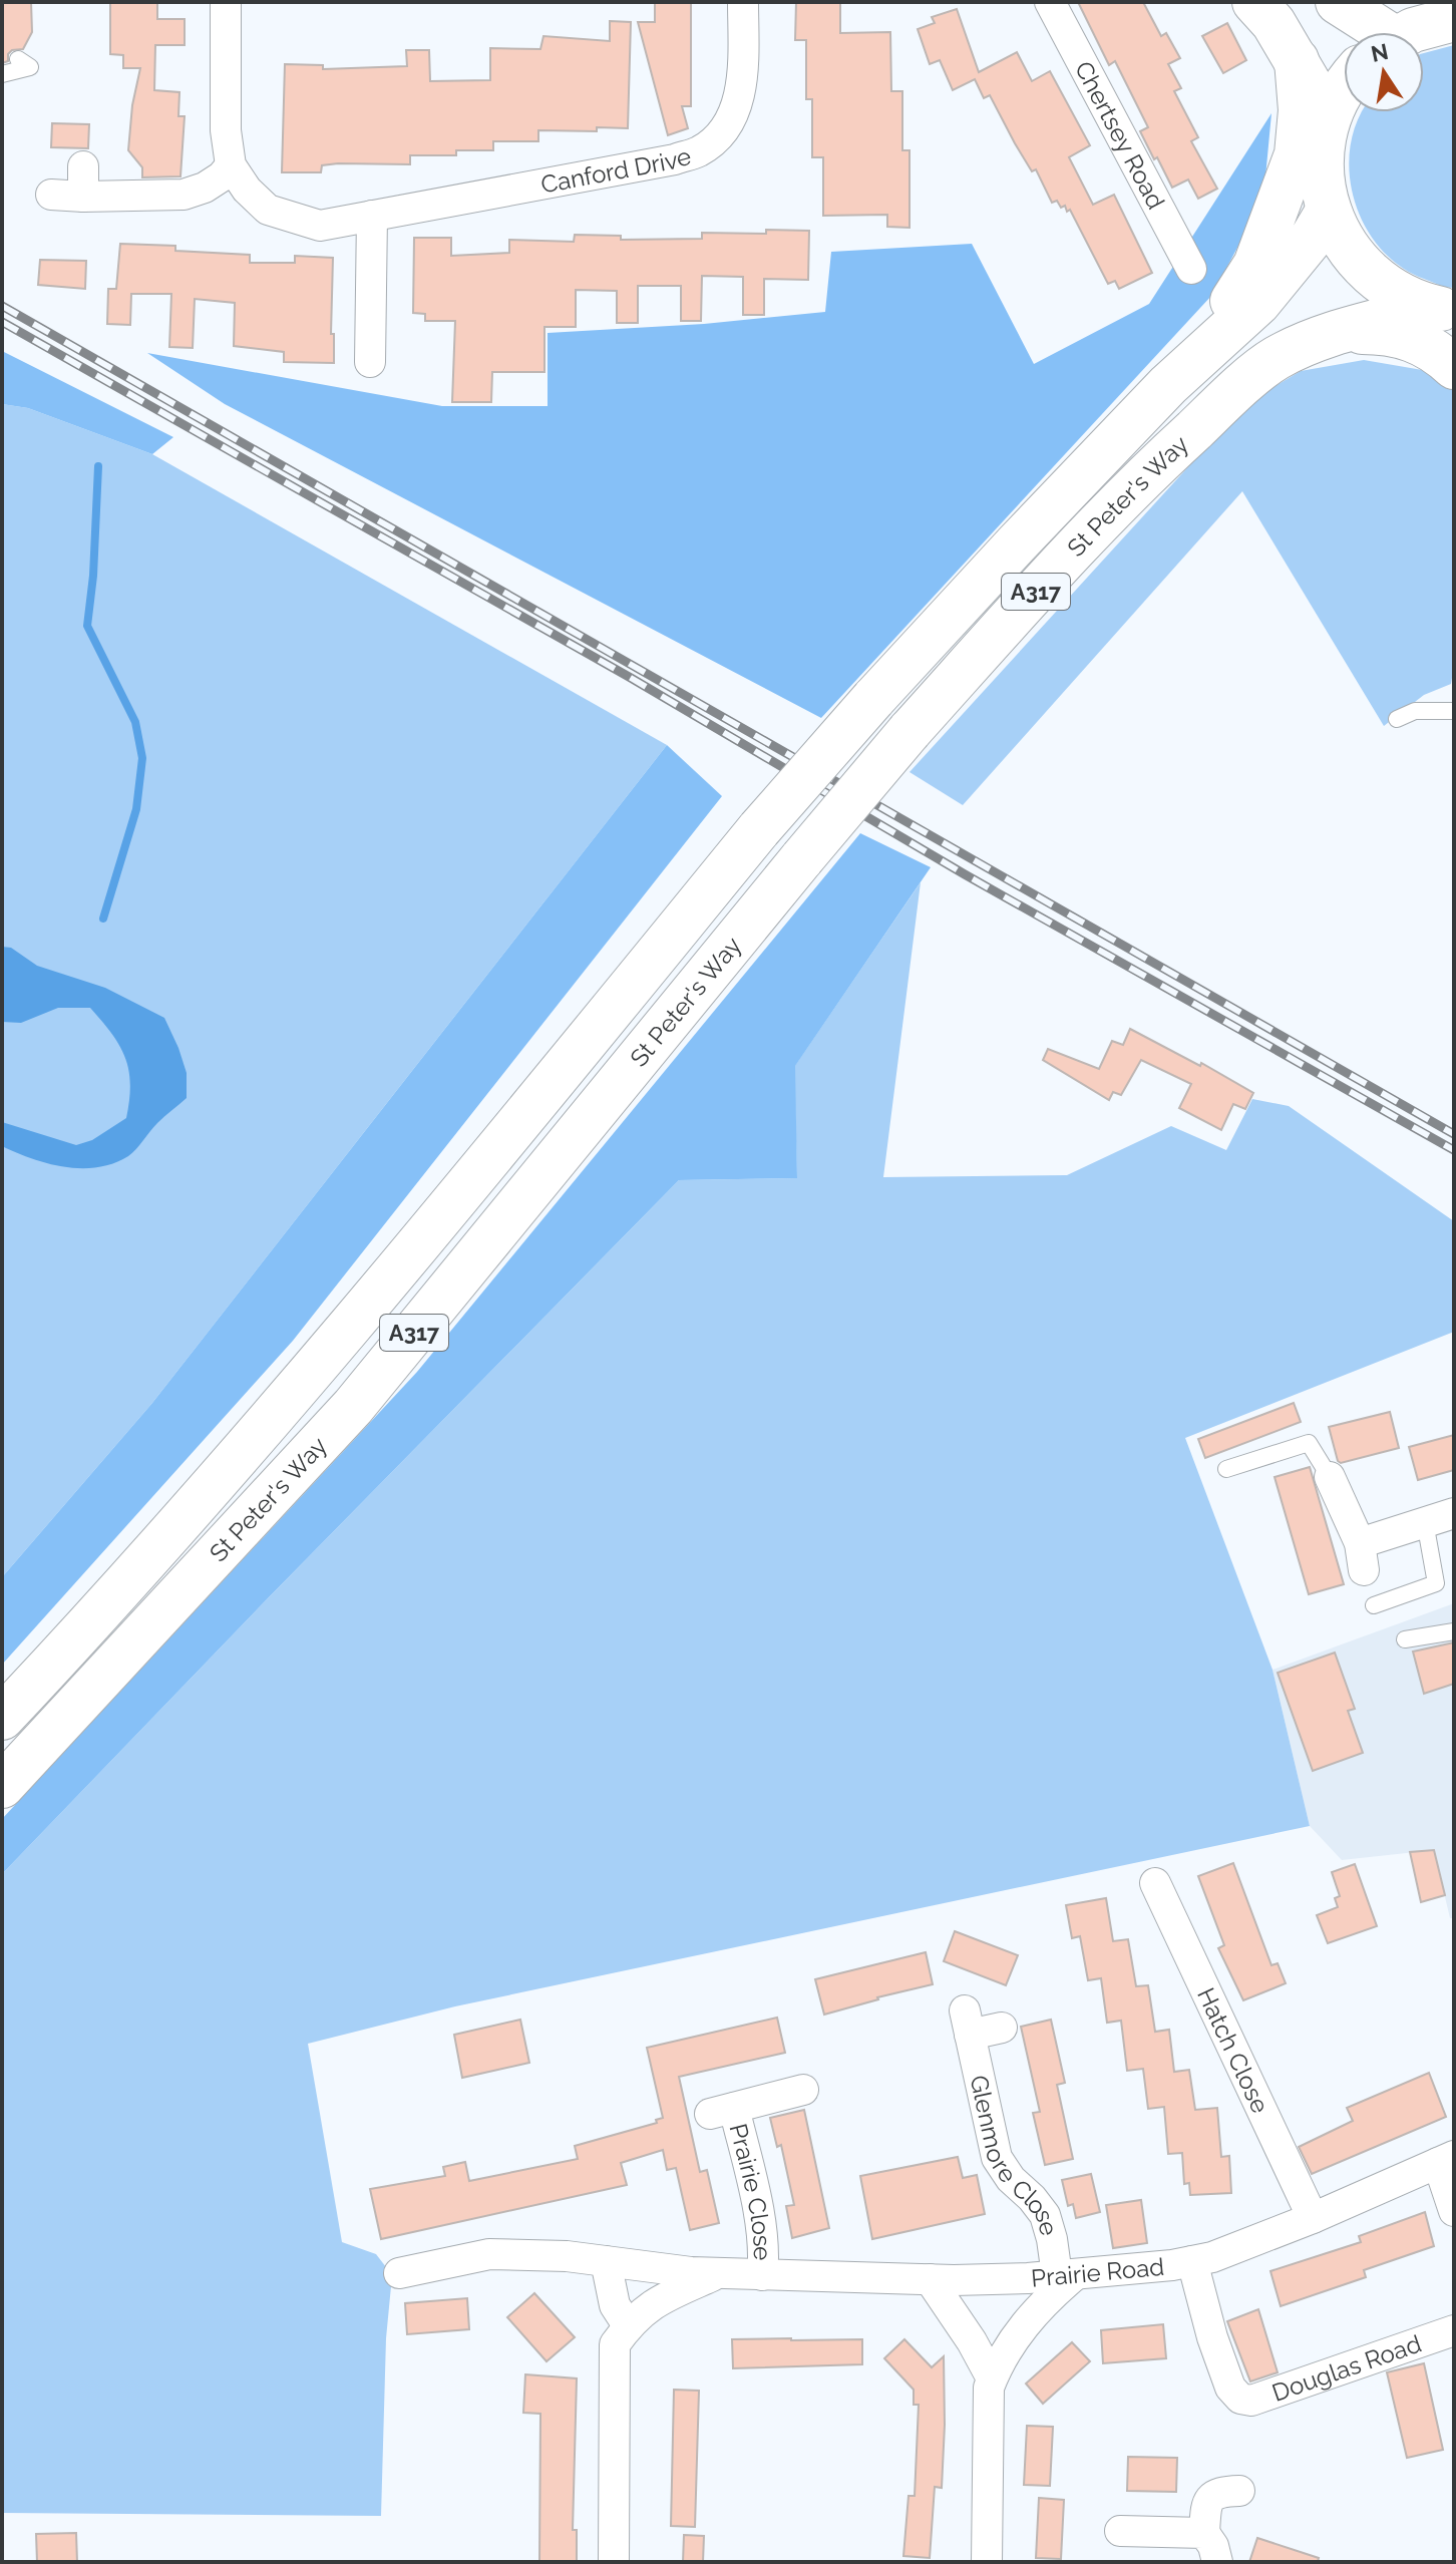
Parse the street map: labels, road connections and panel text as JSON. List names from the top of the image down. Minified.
{"streets":{"main road":["St Peter's Way","A317"],"street":["Chertsey Road","Canford Drive","Hatch Close","Glenmore Close","Prairie Close","Prairie Road","Douglas Road"]},"crossings":[["Hatch Close","Prairie Road"],["Glenmore Close","Prairie Road"],["Prairie Close","Prairie Road"],["Prairie Road","Douglas Road"]],"north":"top"}
